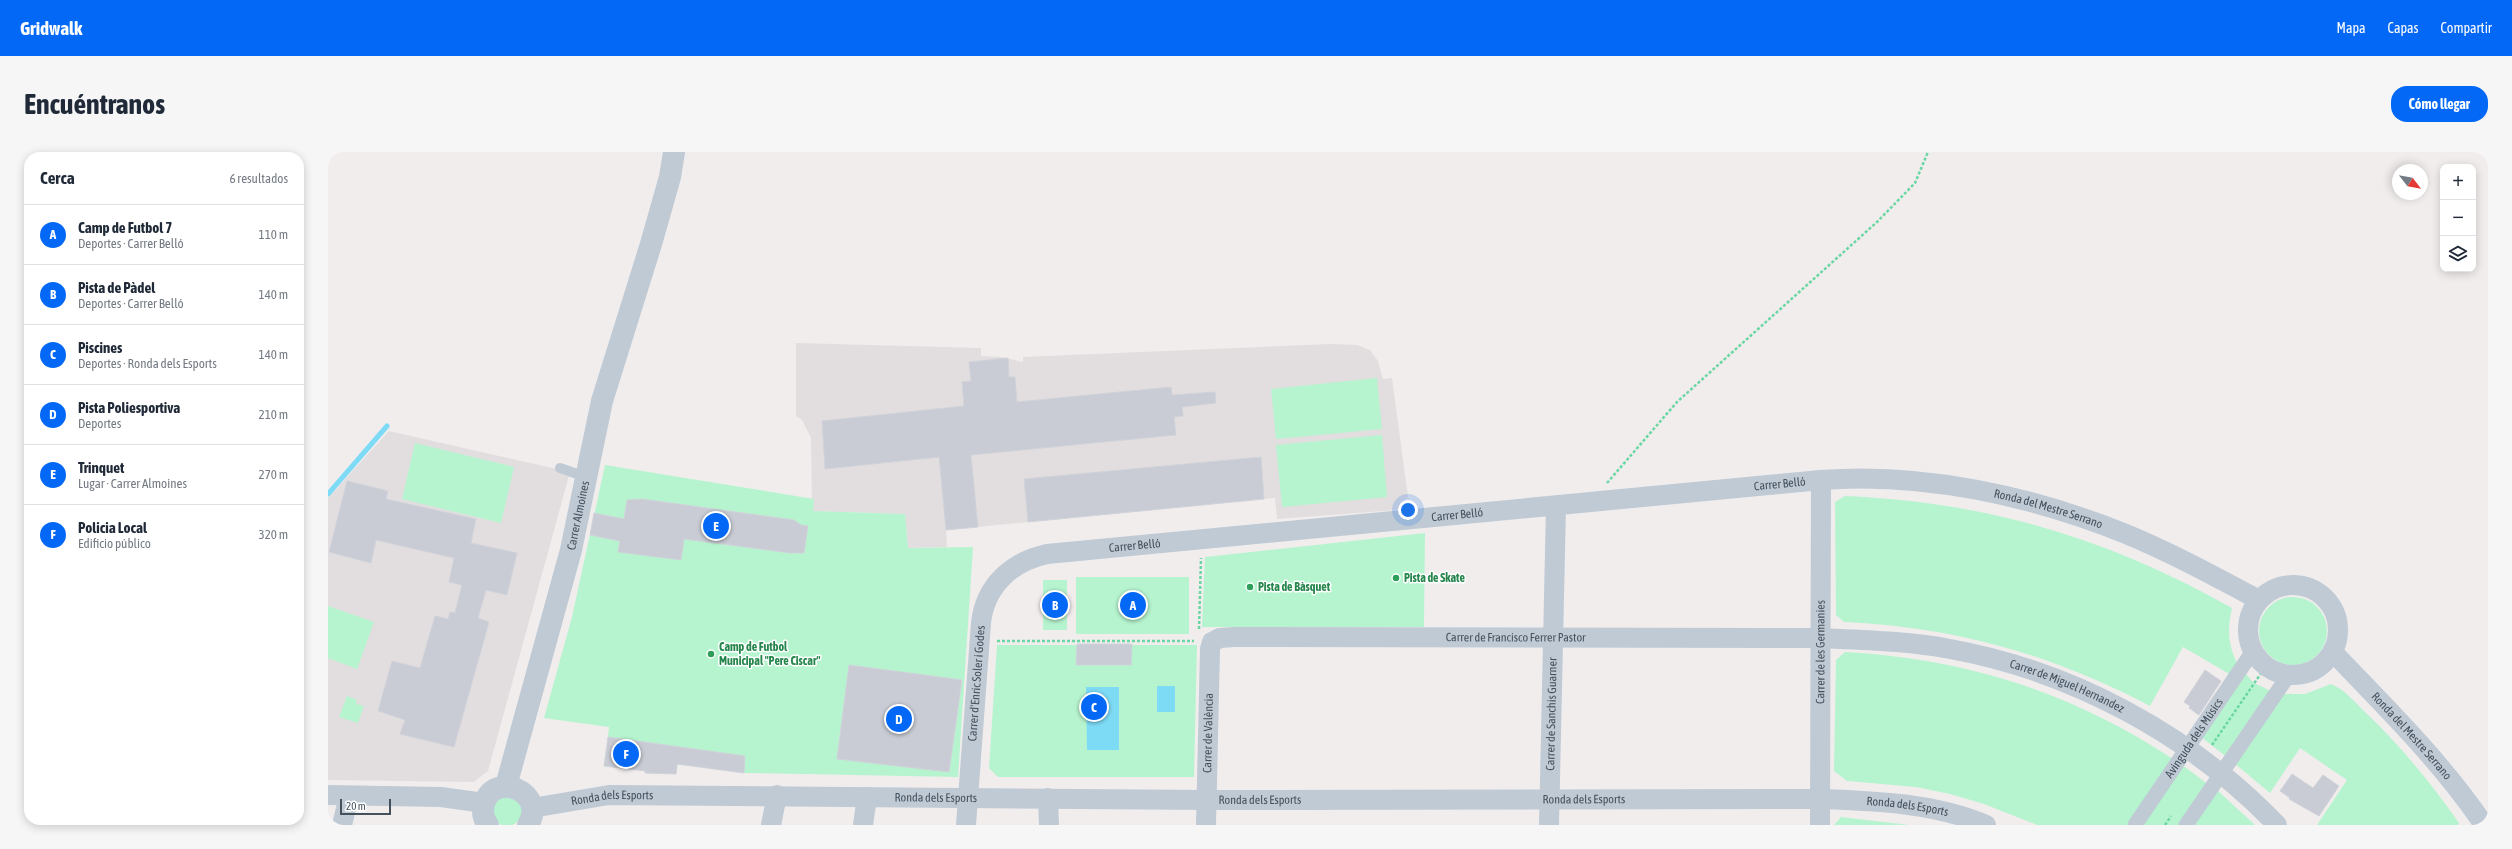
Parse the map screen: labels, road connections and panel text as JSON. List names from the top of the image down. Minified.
{"streets":{"street":["Carrer Belló","Ronda del Mestre Serrano","Carrer Almoines","Carrer de Francisco Ferrer Pastor","Carrer de les Germanies","Carrer d'Enric Soler i Godes","Carrer de Miguel Hernandez","Carrer de Sanchis Guarner","Carrer de València","Avinguda dels Músics","Ronda dels Esports"]},"crossings":[["Carrer Belló","Ronda del Mestre Serrano"],["Carrer Belló","Carrer de les Germanies"],["Carrer Belló","Carrer d'Enric Soler i Godes"],["Carrer Belló","Carrer de Sanchis Guarner"],["Ronda del Mestre Serrano","Carrer de les Germanies"],["Ronda del Mestre Serrano","Avinguda dels Músics"],["Carrer de Francisco Ferrer Pastor","Carrer de les Germanies"],["Carrer de Francisco Ferrer Pastor","Carrer de Miguel Hernandez"],["Carrer de Francisco Ferrer Pastor","Carrer de Sanchis Guarner"],["Carrer de Francisco Ferrer Pastor","Carrer de València"],["Carrer de les Germanies","Carrer de Miguel Hernandez"],["Carrer de les Germanies","Ronda dels Esports"],["Carrer d'Enric Soler i Godes","Ronda dels Esports"],["Carrer de Miguel Hernandez","Avinguda dels Músics"],["Carrer de Sanchis Guarner","Ronda dels Esports"],["Carrer de València","Ronda dels Esports"]],"places":["Pista de Skate","Pista de Bàsquet","Camp de Futbol Municipal \"Pere Ciscar\""],"scale_bar":"20 m","north":"bottom right","page":{"header":"Gridwalk","nav":["Mapa","Capas","Compartir"],"buttons":"Cómo llegar","title":"Encuéntranos","heading":["Cerca","6 resultados"],"map_buttons":["+","−"],"list":[{"mark":"A","name":"Camp de Futbol 7","note":"Deportes · Carrer Belló","value":"110 m"},{"mark":"B","name":"Pista de Pàdel","note":"Deportes · Carrer Belló","value":"140 m"},{"mark":"C","name":"Piscines","note":"Deportes · Ronda dels Esports","value":"140 m"},{"mark":"D","name":"Pista Poliesportiva","note":"Deportes","value":"210 m"},{"mark":"E","name":"Trinquet","note":"Lugar · Carrer Almoines","value":"270 m"},{"mark":"F","name":"Policia Local","note":"Edificio público","value":"320 m"}],"pins":["E","A","B","C","D","F"],"scale":"20 m"}}
